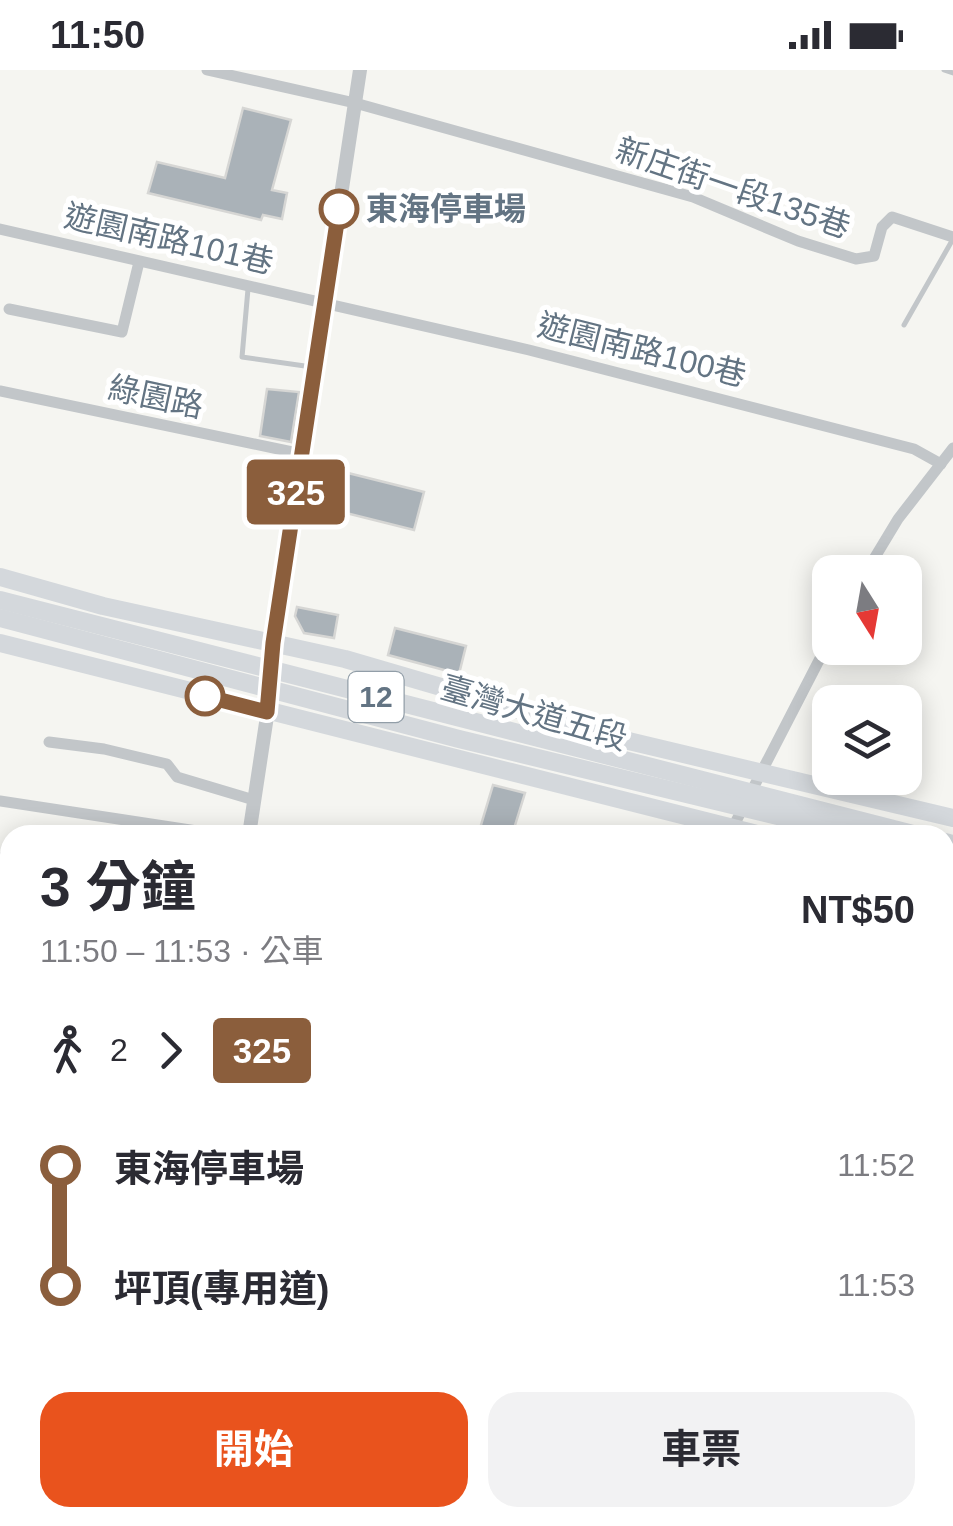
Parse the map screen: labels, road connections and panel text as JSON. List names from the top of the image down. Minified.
{"streets":{"main road":["12","臺灣大道五段"],"street":["新庄街一段135巷","遊園南路101巷","遊園南路100巷","綠園路"]},"crossings":[["遊園南路101巷","遊園南路100巷"]],"places":["東海停車場"],"lines":["bus line 325"],"north":"bottom","page":{"status":"11:50","on_map":"325","heading":["3 分鐘","11:50 – 11:53 · 公車","NT$50"],"legs":["2","325"],"list":[{"name":"東海停車場","value":"11:52"},{"name":"坪頂(專用道)","value":"11:53"}],"buttons":["開始","車票"]}}
